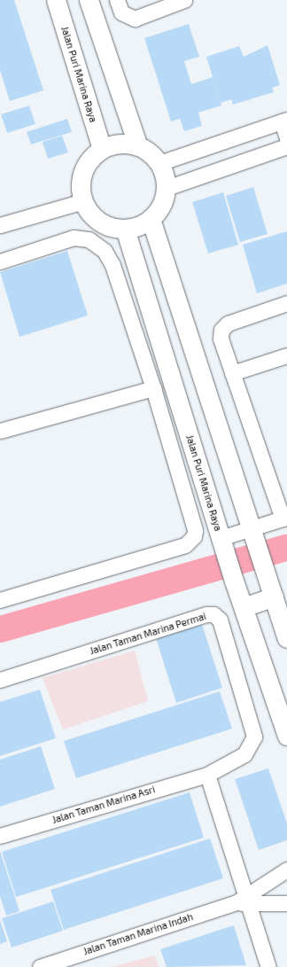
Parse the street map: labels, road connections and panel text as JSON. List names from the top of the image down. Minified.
{"streets":{"street":["Jalan Puri Marina Raya","Jalan Taman Marina Permai","Jalan Taman Marina Asri","Jalan Taman Marina Indah"]},"crossings":[["Jalan Taman Marina Permai","Jalan Taman Marina Asri"]]}
